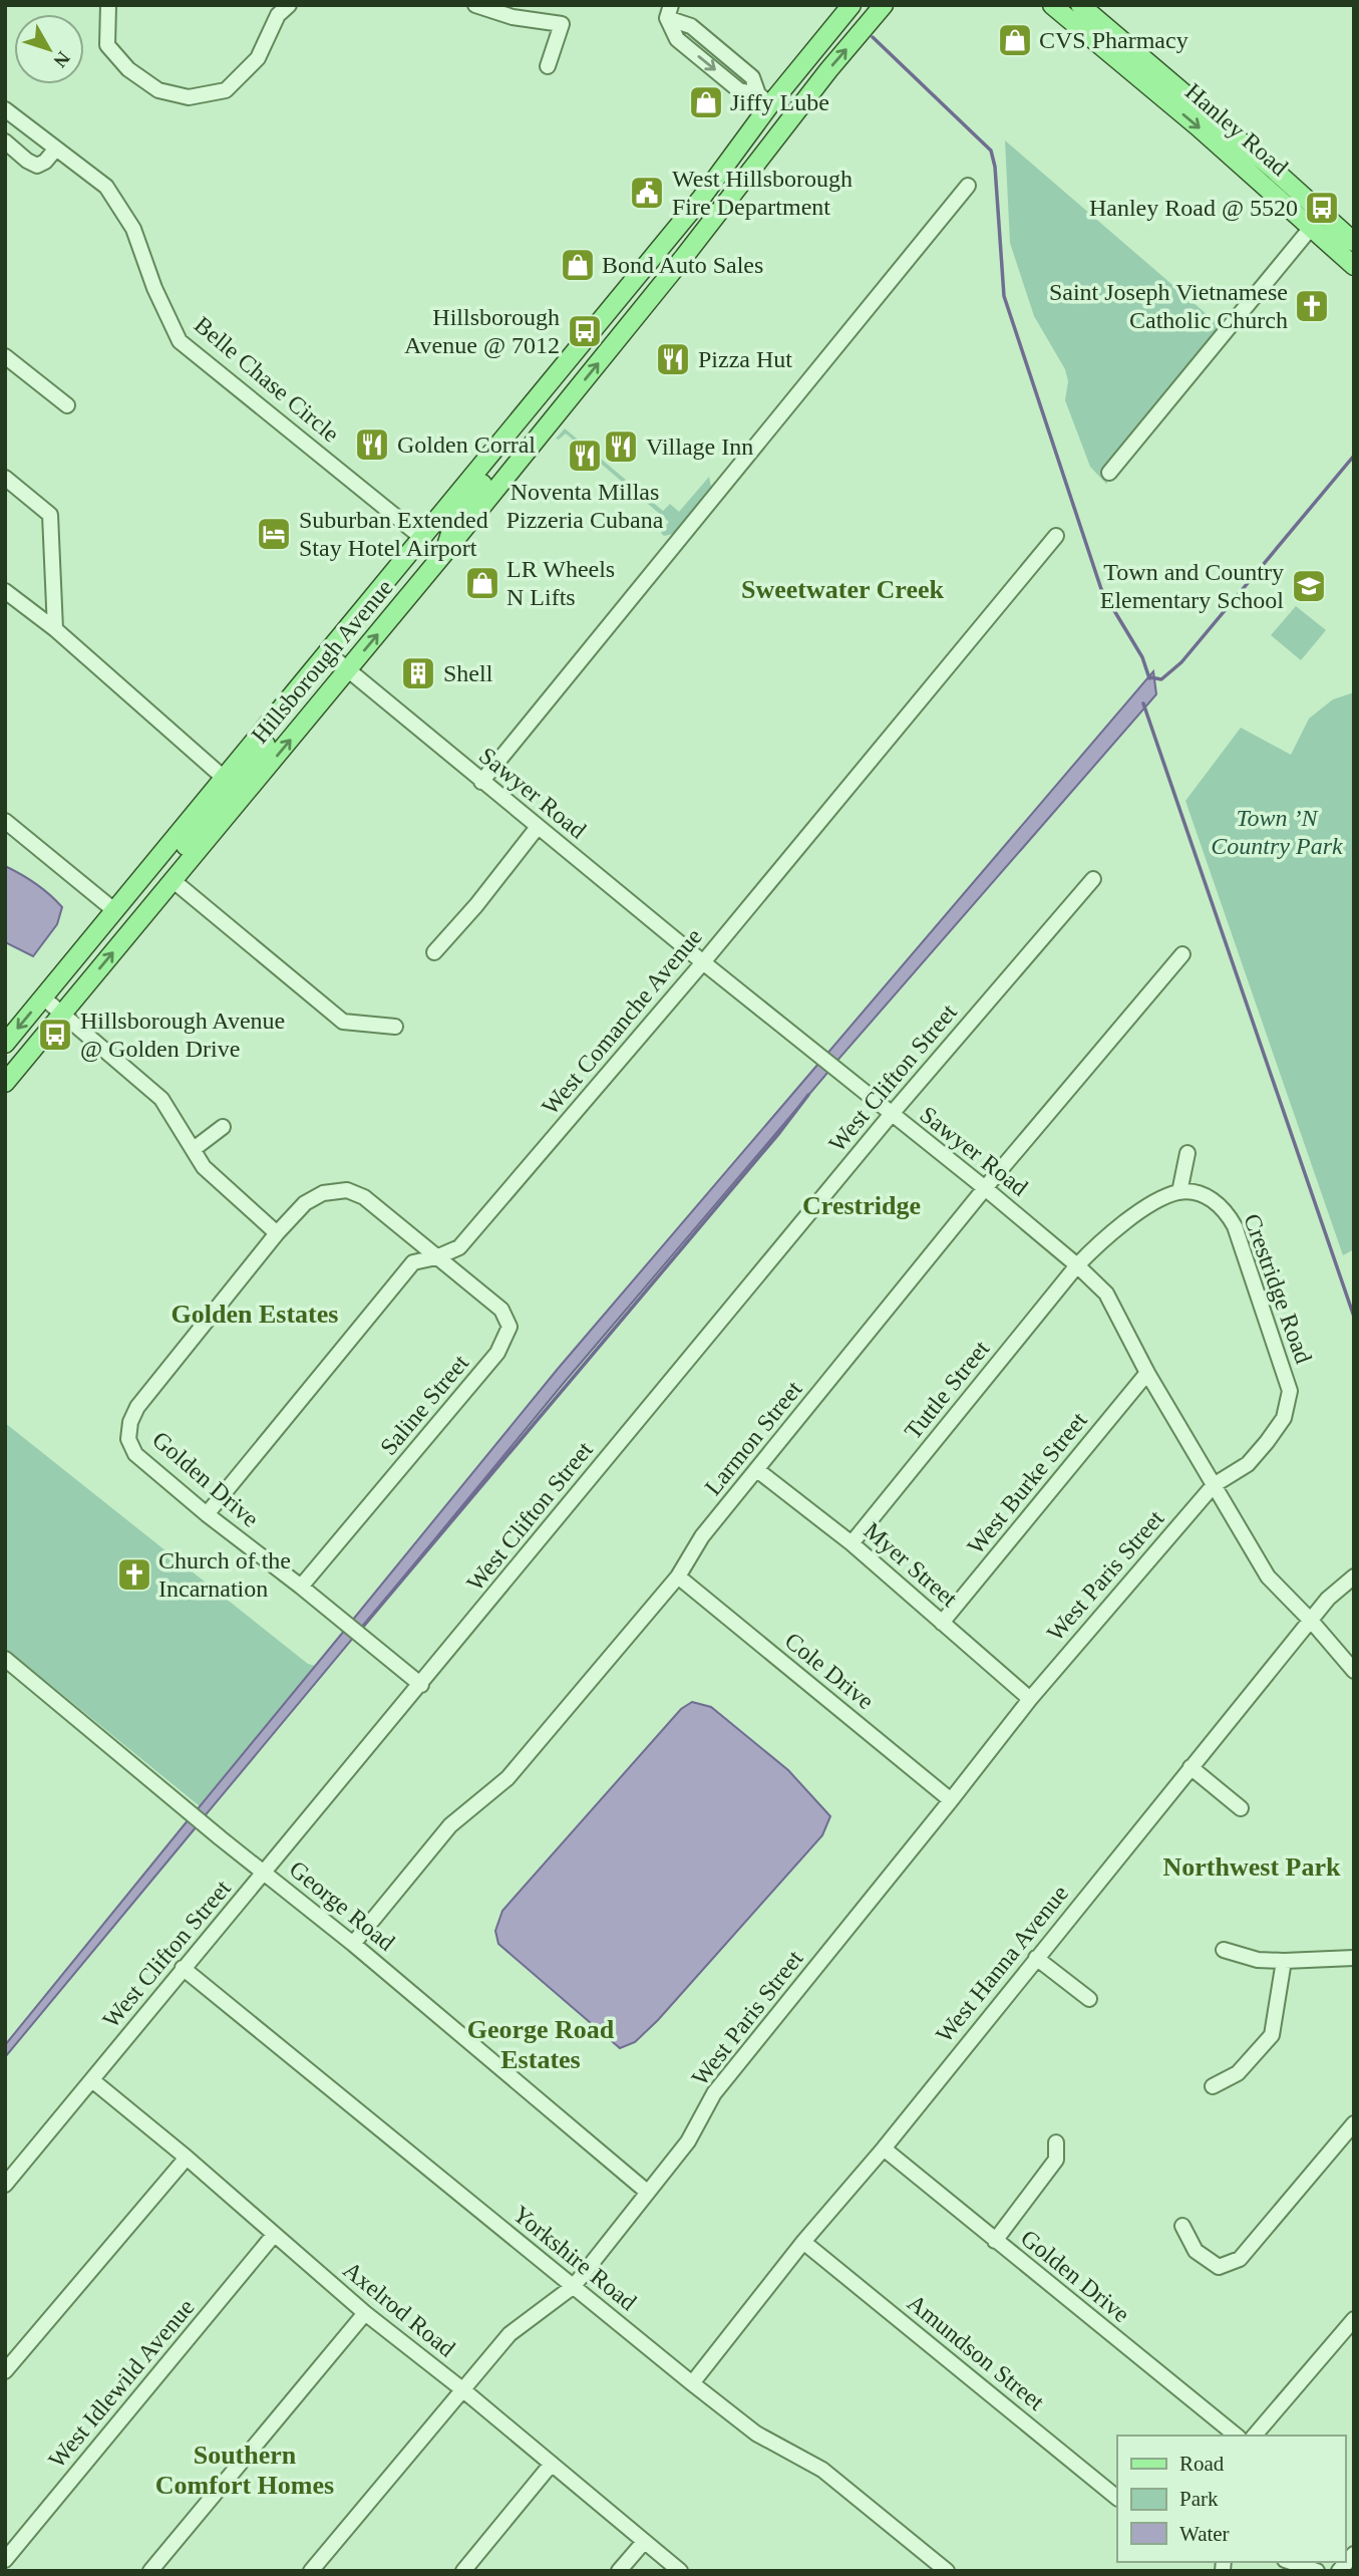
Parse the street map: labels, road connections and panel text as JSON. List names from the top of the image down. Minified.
{"streets":{"main road":["Hanley Road","Hillsborough Avenue"],"street":["Belle Chase Circle","Sawyer Road","West Comanche Avenue","West Clifton Street","Crestridge Road","Tuttle Street","Saline Street","Larmon Street","Golden Drive","West Burke Street","Myer Street","West Paris Street","Cole Drive","George Road","West Hanna Avenue","Yorkshire Road","Axelrod Road","Amundson Street","West Idlewild Avenue"]},"crossings":[["Belle Chase Circle","Hillsborough Avenue"],["Hillsborough Avenue","Sawyer Road"],["Sawyer Road","West Comanche Avenue"],["Sawyer Road","West Clifton Street"],["Sawyer Road","Crestridge Road"],["Sawyer Road","Tuttle Street"],["Sawyer Road","Larmon Street"],["Sawyer Road","West Burke Street"],["Sawyer Road","West Paris Street"],["Sawyer Road","West Hanna Avenue"],["West Comanche Avenue","Saline Street"],["West Comanche Avenue","Golden Drive"],["West Clifton Street","Golden Drive"],["West Clifton Street","George Road"],["West Clifton Street","Yorkshire Road"],["West Clifton Street","Axelrod Road"],["Crestridge Road","West Paris Street"],["Tuttle Street","Myer Street"],["Saline Street","Golden Drive"],["Larmon Street","Myer Street"],["Larmon Street","Cole Drive"],["Larmon Street","George Road"],["Golden Drive","West Hanna Avenue"],["West Burke Street","Myer Street"],["Myer Street","West Paris Street"],["West Paris Street","Cole Drive"],["West Paris Street","George Road"],["West Paris Street","Yorkshire Road"],["West Paris Street","Axelrod Road"],["West Hanna Avenue","Yorkshire Road"],["West Hanna Avenue","Amundson Street"],["Axelrod Road","West Idlewild Avenue"]],"districts":["Sweetwater Creek","Crestridge","Golden Estates","Northwest Park","George Road Estates","Southern Comfort Homes"],"parks":["Town ’N Country Park"],"places":{"shop":["CVS Pharmacy","Jiffy Lube","Bond Auto Sales","LR Wheels N Lifts"],"public building":["West Hillsborough Fire Department"],"bus stop":["Hanley Road @ 5520","Hillsborough Avenue @ 7012","Hillsborough Avenue @ Golden Drive"],"church":["Saint Joseph Vietnamese Catholic Church","Church of the Incarnation"],"restaurant":["Pizza Hut","Golden Corral","Village Inn","Noventa Millas Pizzeria Cubana"],"hotel":["Suburban Extended Stay Hotel Airport"],"school or university":["Town and Country Elementary School"],"building":["Shell"]},"legend":["Road","Park","Water"],"north":"bottom right"}
